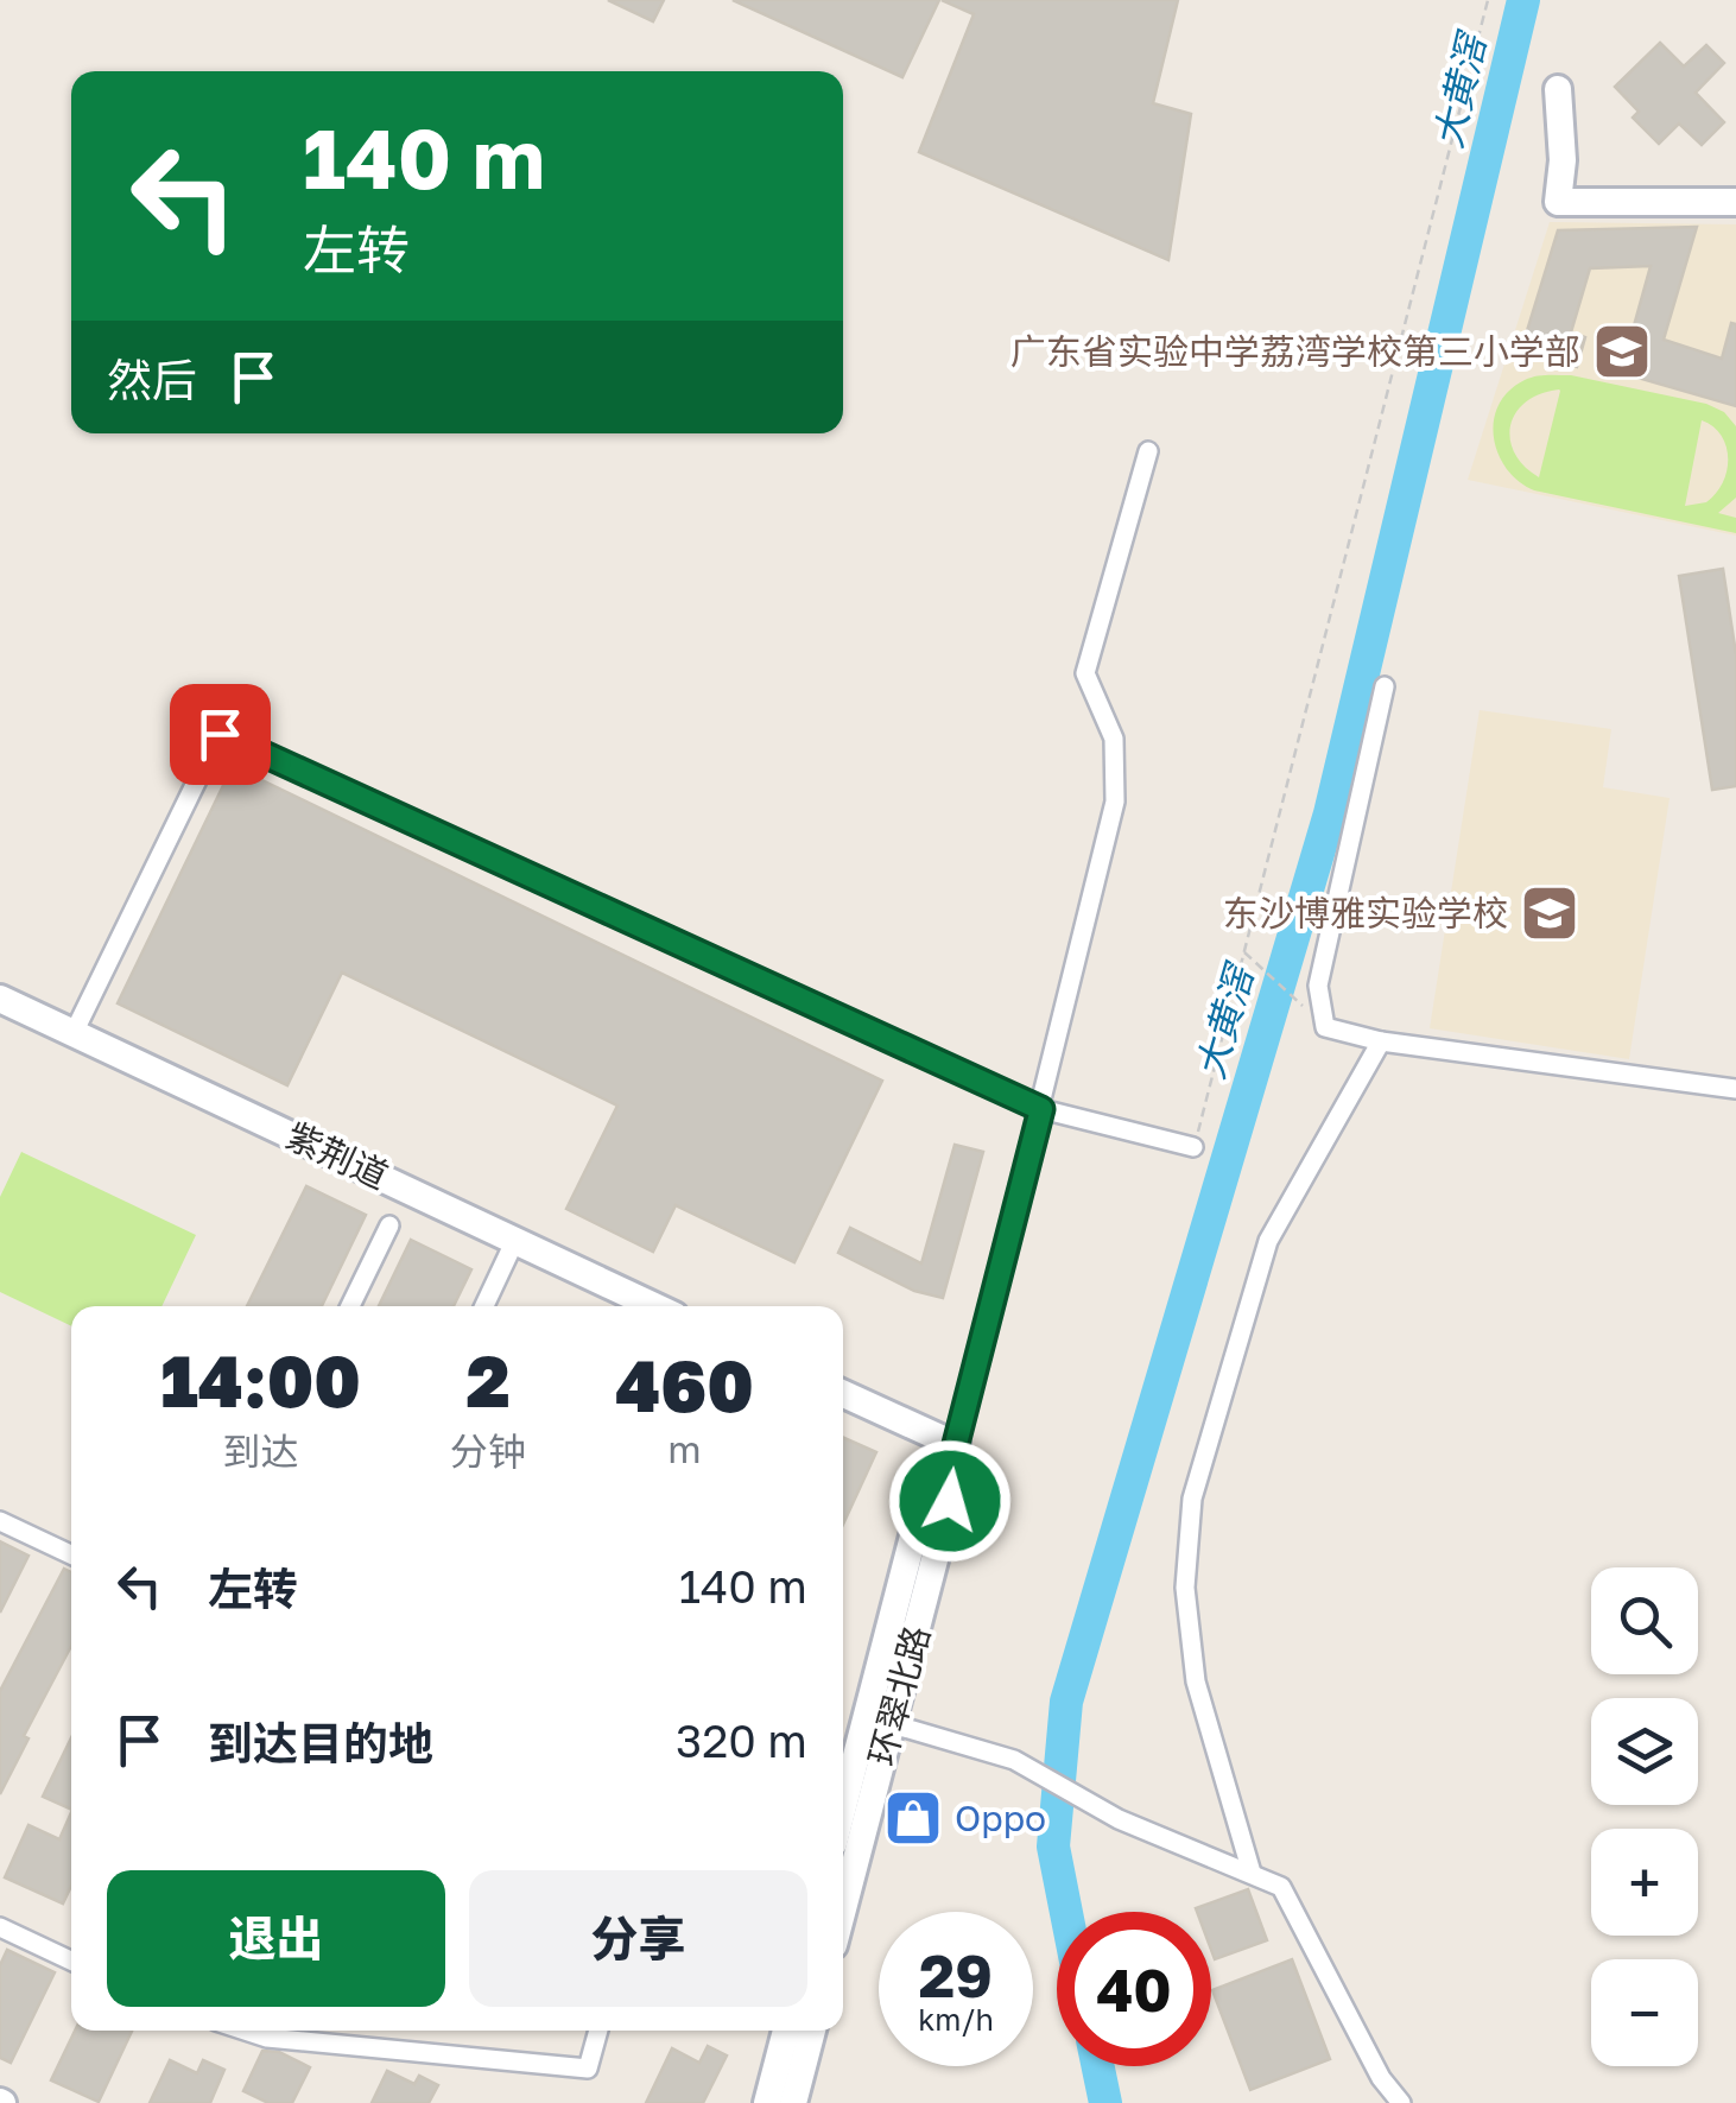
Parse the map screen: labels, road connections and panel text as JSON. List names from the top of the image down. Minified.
{"streets":{"street":["紫荆道","环翠北路"]},"water":["大黄滘"],"places":{"school or university":["广东省实验中学荔湾学校第三小学部","东沙博雅实验学校"],"shop":["Oppo"]},"page":{"turn":["140 m","左转"],"then":"然后","eta":["14:00","到达","2","分钟","460","m"],"list":[{"name":"左转","value":"140 m"},{"name":"到达目的地","value":"320 m"}],"map_buttons":["+","−"],"buttons":["退出","分享"],"speed":"29 km/h","limit":"40"}}
